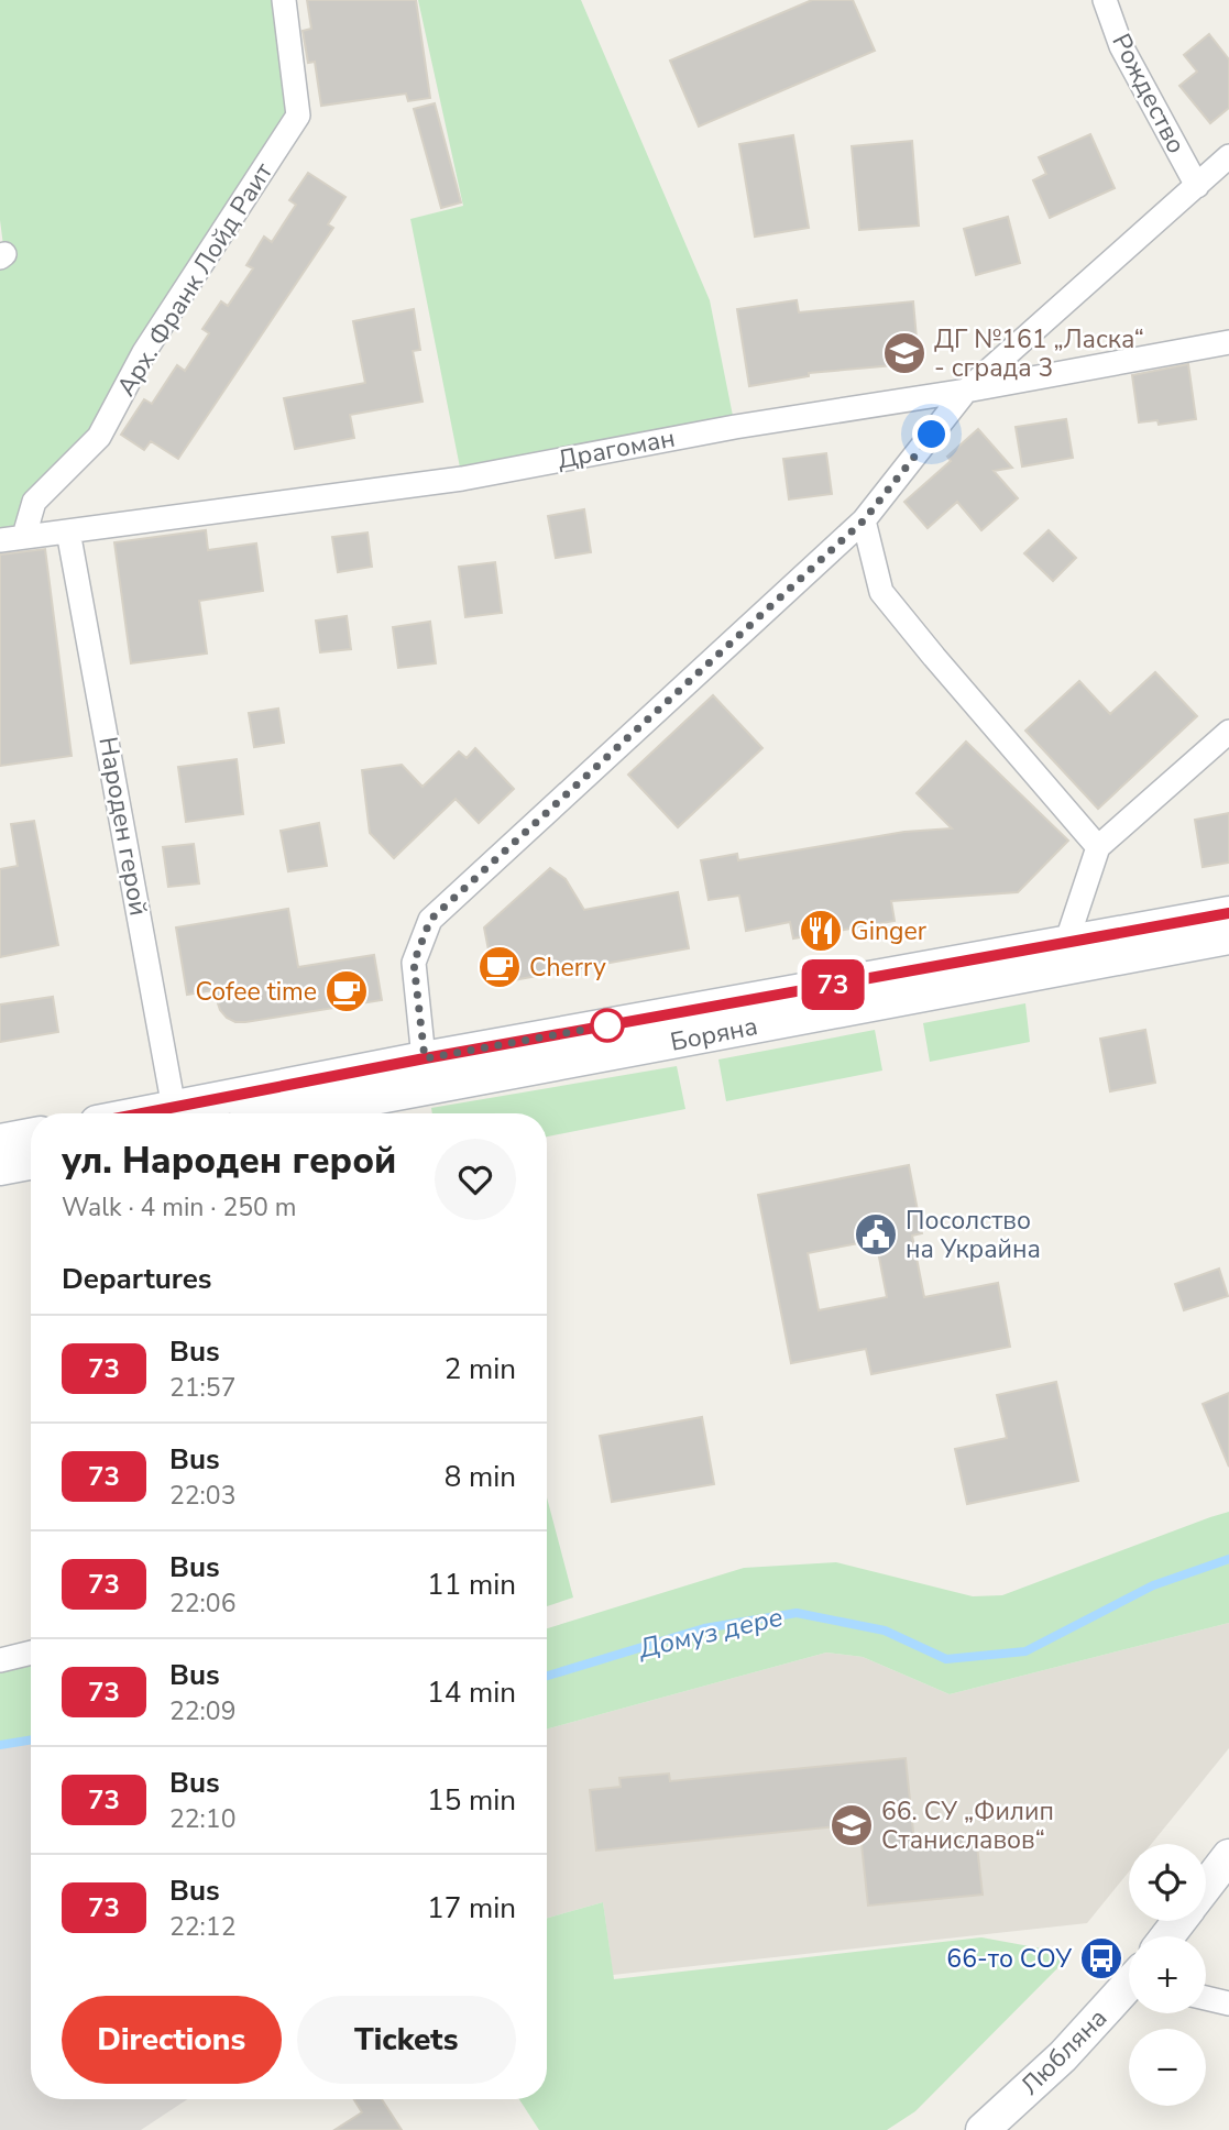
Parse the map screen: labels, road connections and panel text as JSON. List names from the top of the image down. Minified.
{"streets":{"street":["Рождество","Арх. Франк Лойд Раит","Драгоман","Народен герой","Боряна","Любляна"]},"crossings":[["Арх. Франк Лойд Раит","Драгоман"],["Драгоман","Народен герой"]],"water":["Домуз дере"],"places":{"school or university":["ДГ №161 „Ласка“ - сграда 3","66. СУ „Филип Станиславов“"],"restaurant":["Ginger"],"cafe":["Cherry","Cofee time"],"public building":["Посолство на Украйна"],"bus stop":["66-то СОУ"]},"lines":["bus line 73"],"page":{"on_map":"73","heading":[["ул. Народен герой","Walk · 4 min · 250 m"],"Departures"],"list":[{"mark":"73","name":"Bus","note":"21:57","value":"2 min"},{"mark":"73","name":"Bus","note":"22:03","value":"8 min"},{"mark":"73","name":"Bus","note":"22:06","value":"11 min"},{"mark":"73","name":"Bus","note":"22:09","value":"14 min"},{"mark":"73","name":"Bus","note":"22:10","value":"15 min"},{"mark":"73","name":"Bus","note":"22:12","value":"17 min"}],"map_buttons":["+","−"],"buttons":["Directions","Tickets"]}}
